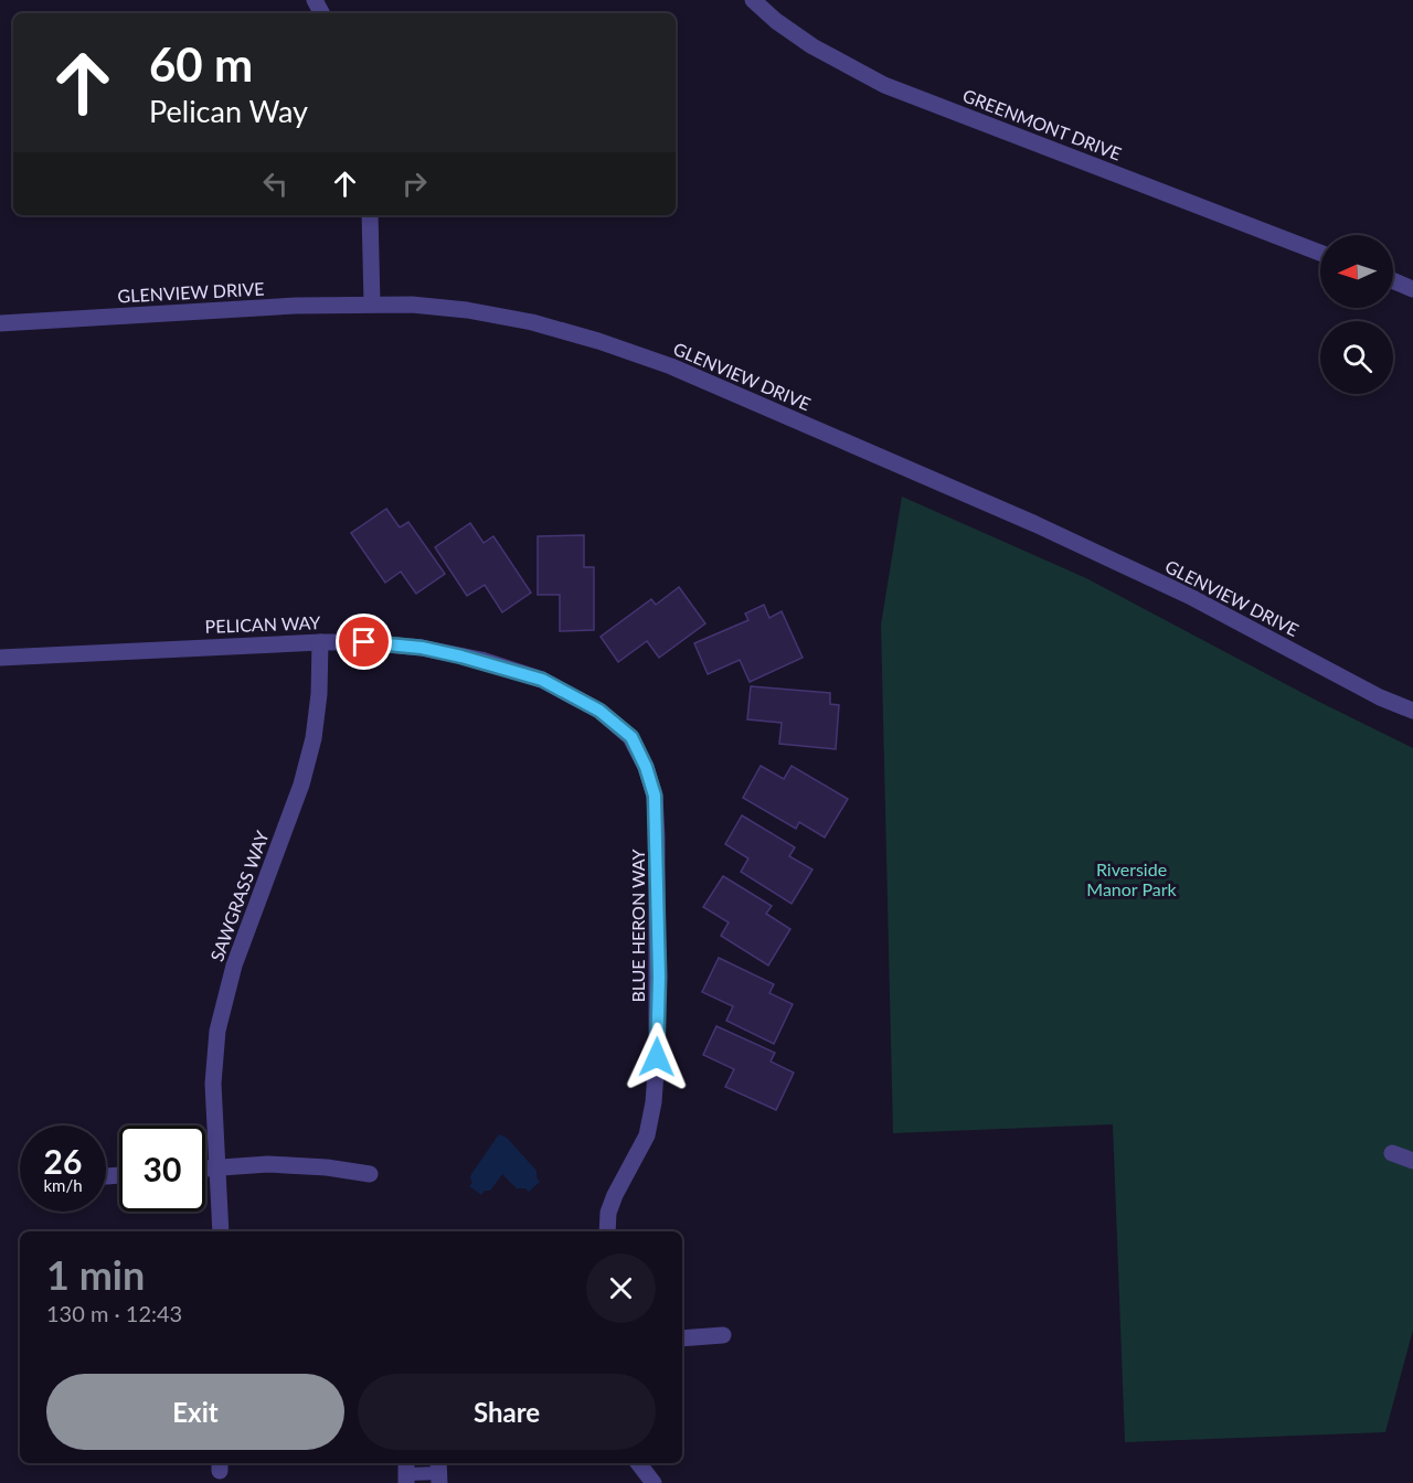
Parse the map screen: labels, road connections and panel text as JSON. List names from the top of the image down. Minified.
{"streets":{"street":["GREENMONT DRIVE","GLENVIEW DRIVE","PELICAN WAY","SAWGRASS WAY","BLUE HERON WAY"]},"crossings":[["PELICAN WAY","SAWGRASS WAY"],["PELICAN WAY","BLUE HERON WAY"]],"parks":["Riverside Manor Park"],"north":"left","page":{"turn":["60 m","Pelican Way"],"speed":"26 km/h","limit":"30","heading":["1 min","130 m · 12:43"],"buttons":["Exit","Share"]}}
